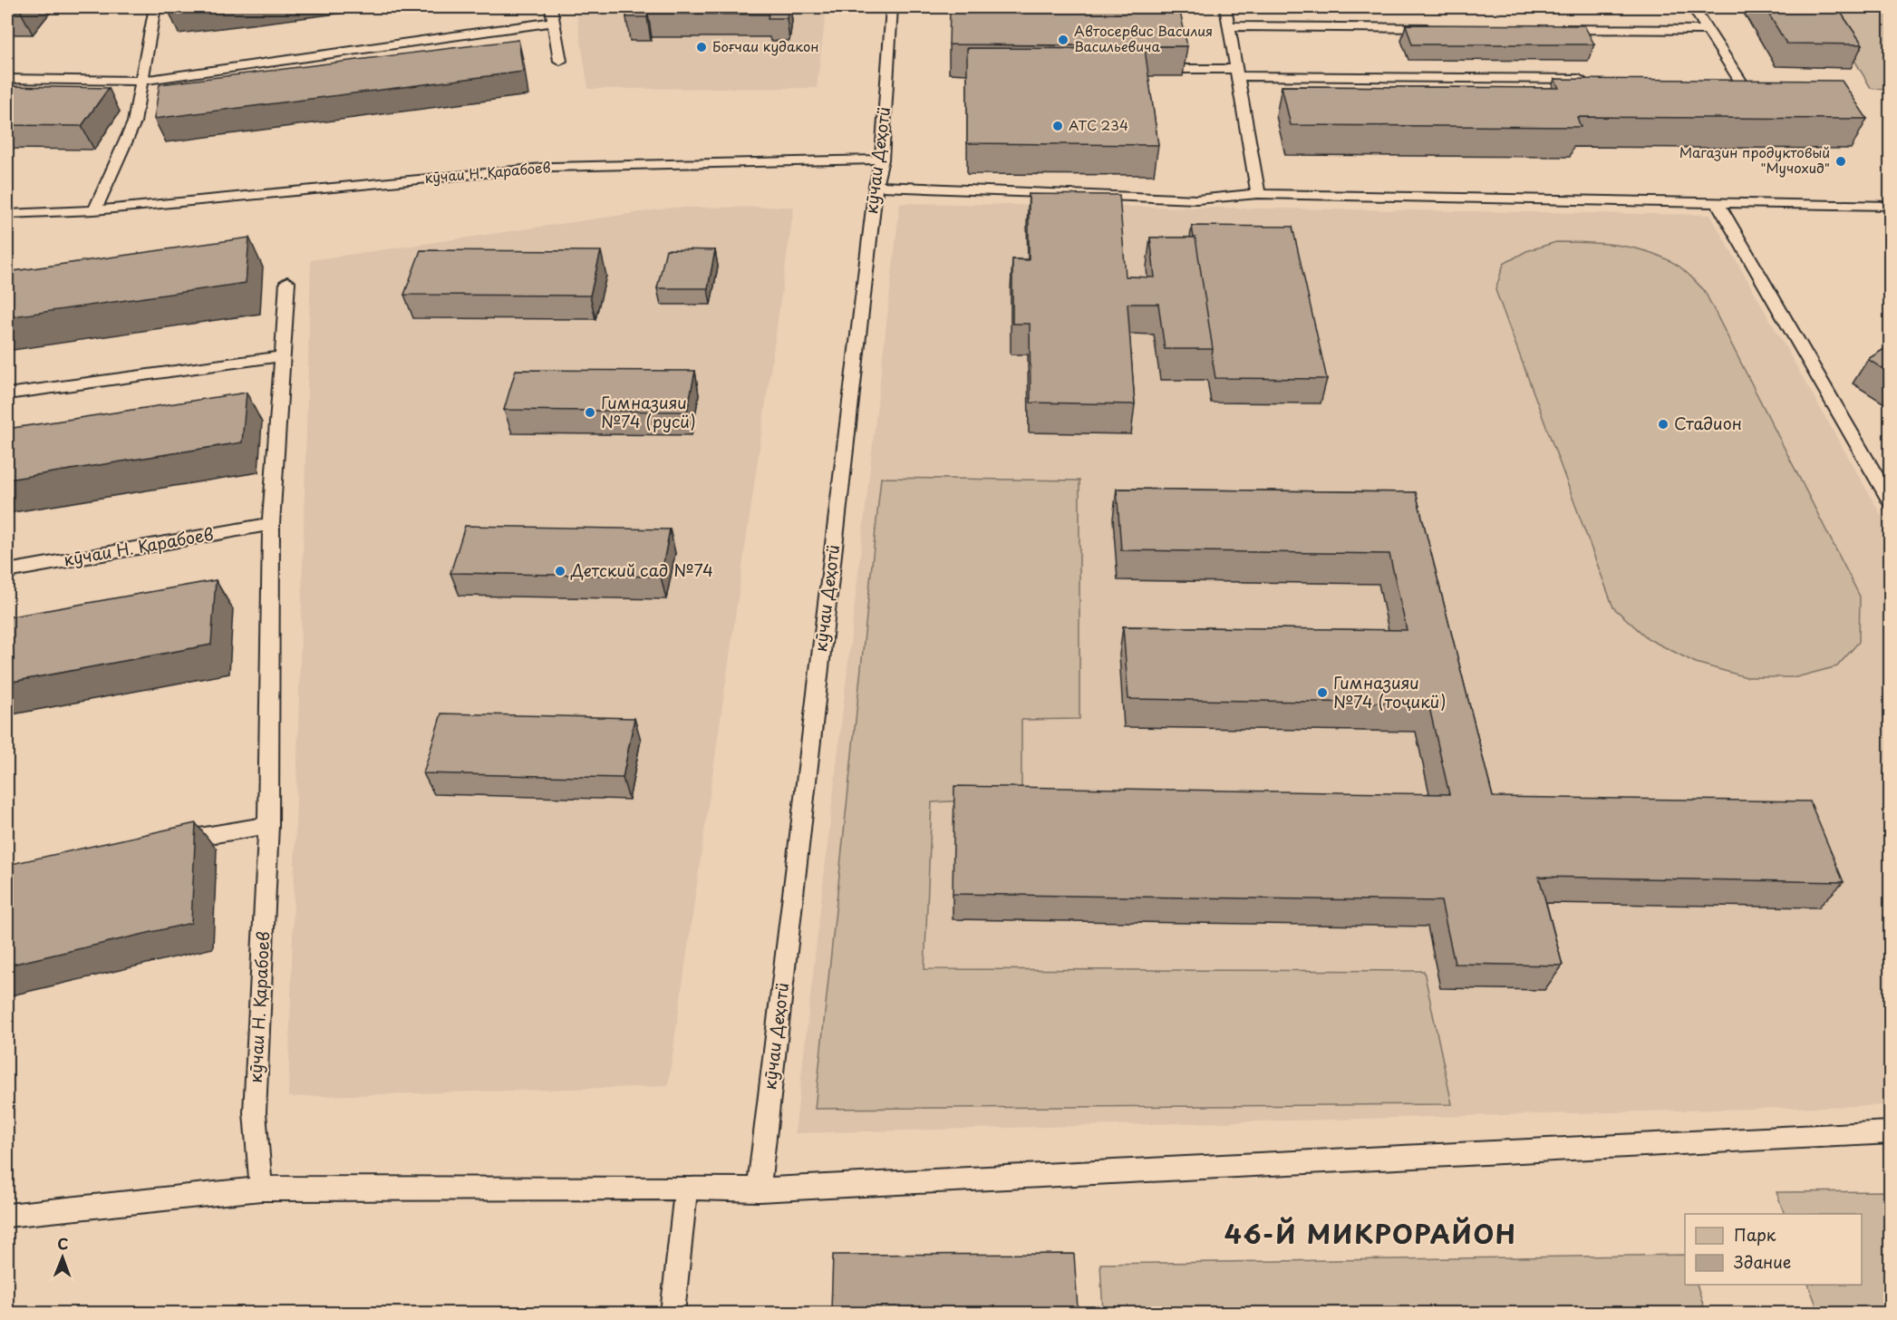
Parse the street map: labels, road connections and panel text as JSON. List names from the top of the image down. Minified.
{"streets":{"lane":["кӯчаи Деҳотӣ","кӯчаи Н. Қарабоев"]},"crossings":[["кӯчаи Деҳотӣ","кӯчаи Н. Қарабоев"]],"districts":["46-Й МИКРОРАЙОН"],"places":["Автосервис Василия Васильевича","Боғчаи кудакон","АТС 234","Магазин продуктовый \"Мучохид\"","Гимназияи №74 (русӣ)","Стадион","Детский сад №74","Гимназияи №74 (тоҷикӣ)"],"legend":["Парк","Здание"],"north":"top"}
